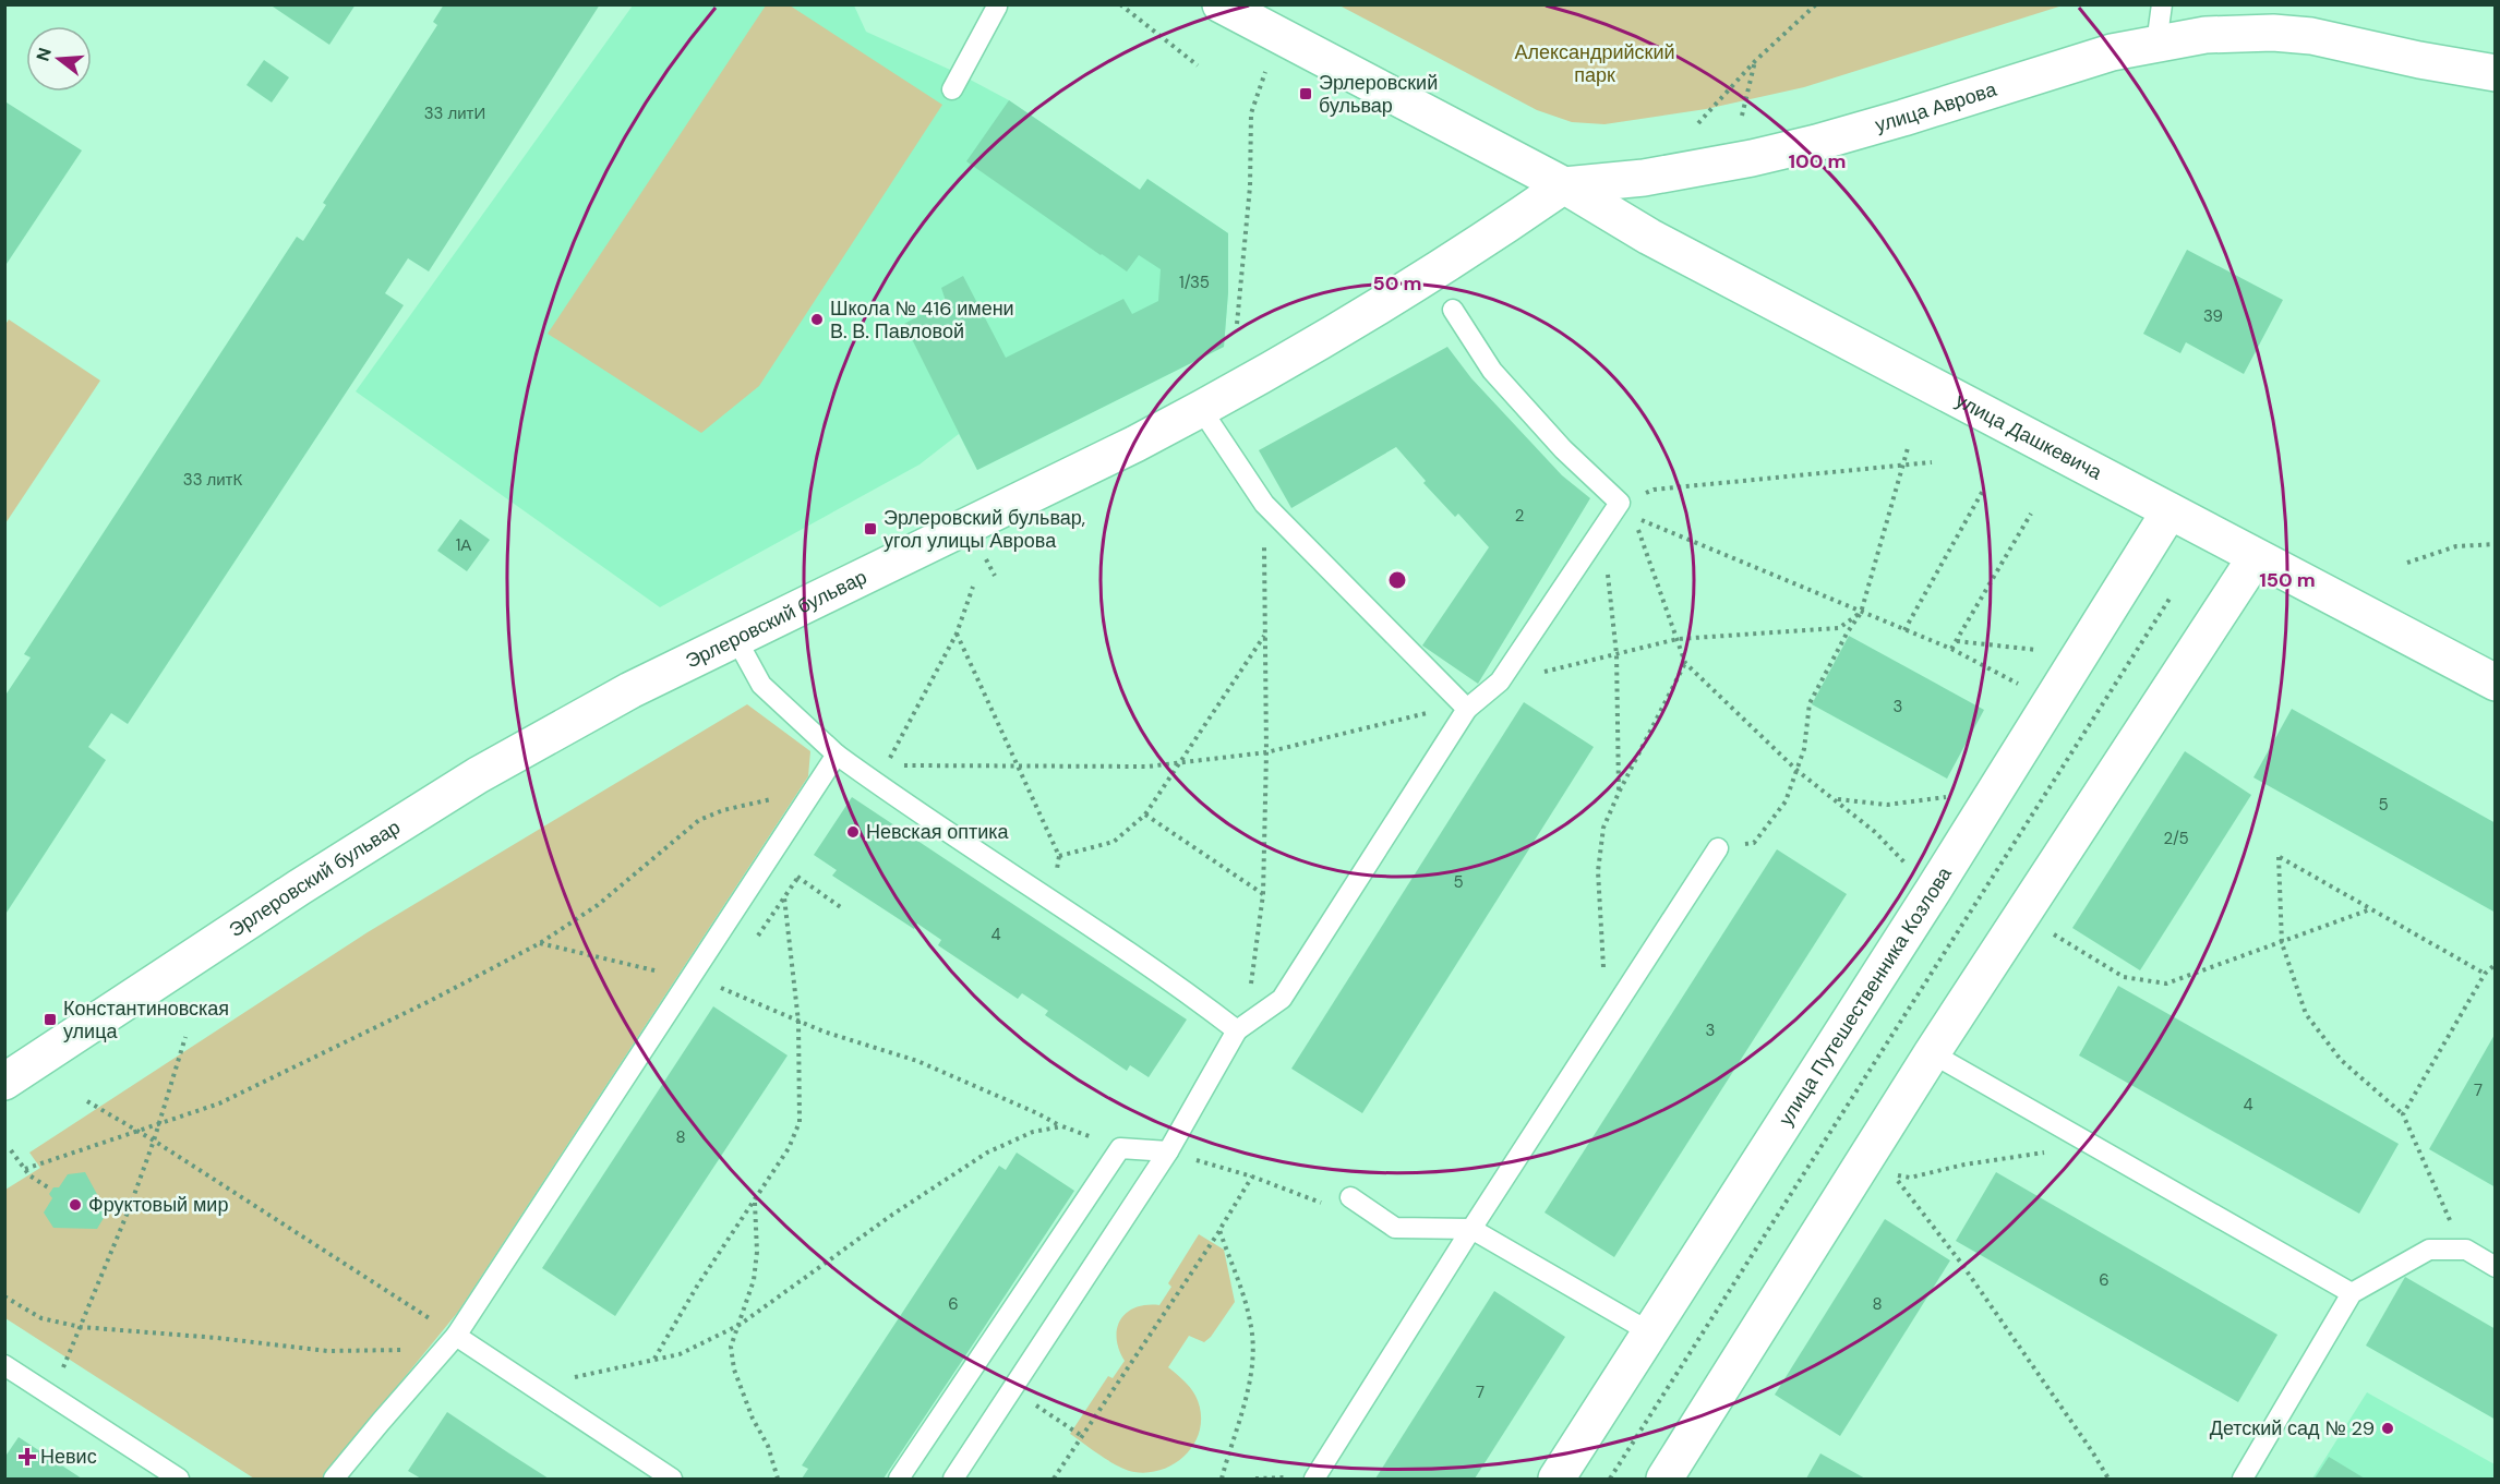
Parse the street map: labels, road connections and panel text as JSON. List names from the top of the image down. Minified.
{"streets":{"street":["улица Аврова","улица Дашкевича","Эрлеровский бульвар","улица Путешественника Козлова"]},"crossings":[["улица Аврова","улица Дашкевича"],["улица Аврова","Эрлеровский бульвар"],["улица Дашкевича","Эрлеровский бульвар"],["улица Дашкевича","улица Путешественника Козлова"]],"parks":["Александрийский парк"],"places":{"transit":["Эрлеровский бульвар","Эрлеровский бульвар, угол улицы Аврова","Константиновская улица"],"other":["Школа № 416 имени В. В. Павловой","Невская оптика","Фруктовый мир","Детский сад № 29"],"health":["Невис"]},"house_numbers":["33 литИ","1/35","39","33 литК","2","1А","3","5","2/5","5","4","3","7","4","8","6","6","8","7"],"north":"left","rings":["100 m","50 m","150 m"]}
